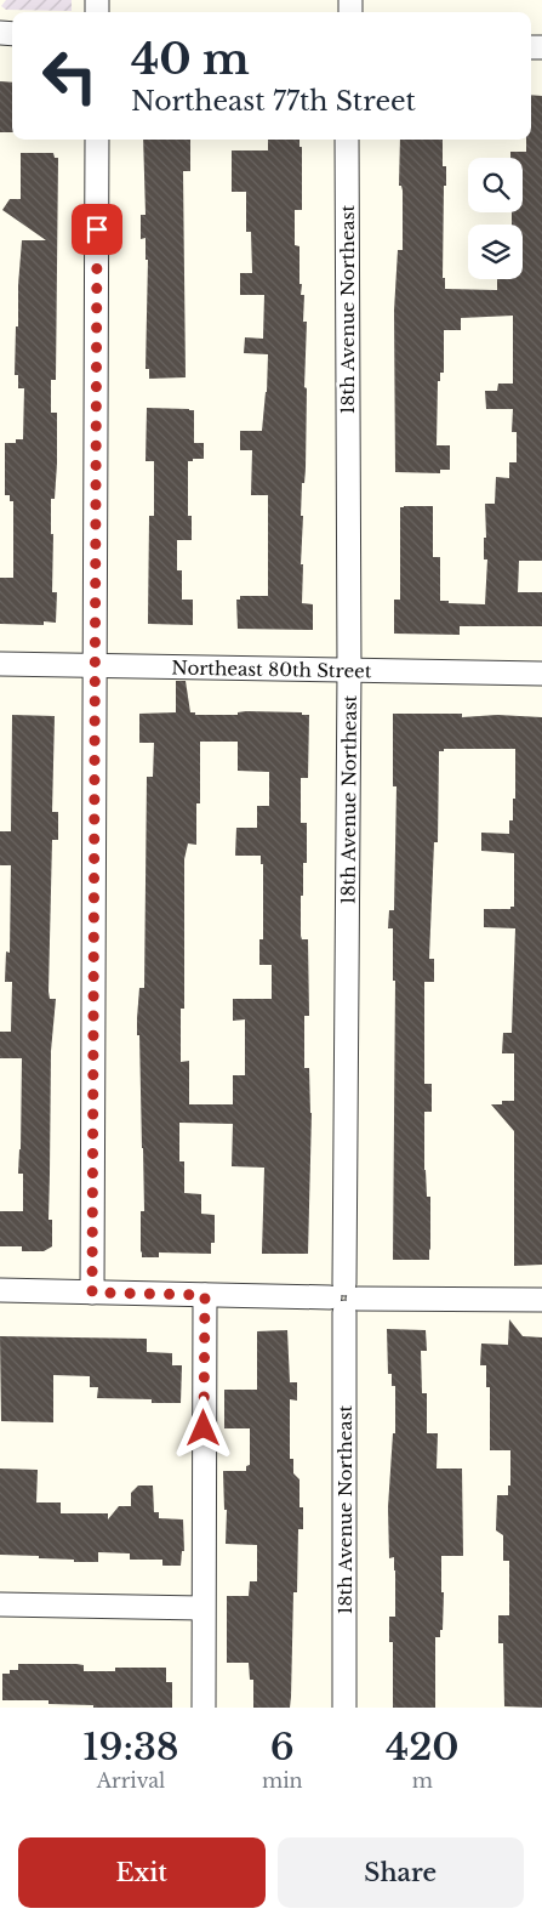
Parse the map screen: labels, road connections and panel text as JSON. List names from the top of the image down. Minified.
{"streets":{"street":["18th Avenue Northeast","Northeast 80th Street"]},"crossings":[["18th Avenue Northeast","Northeast 80th Street"]],"page":{"turn":["40 m","Northeast 77th Street"],"eta":["19:38","Arrival","6","min","420","m"],"buttons":["Exit","Share"]}}
